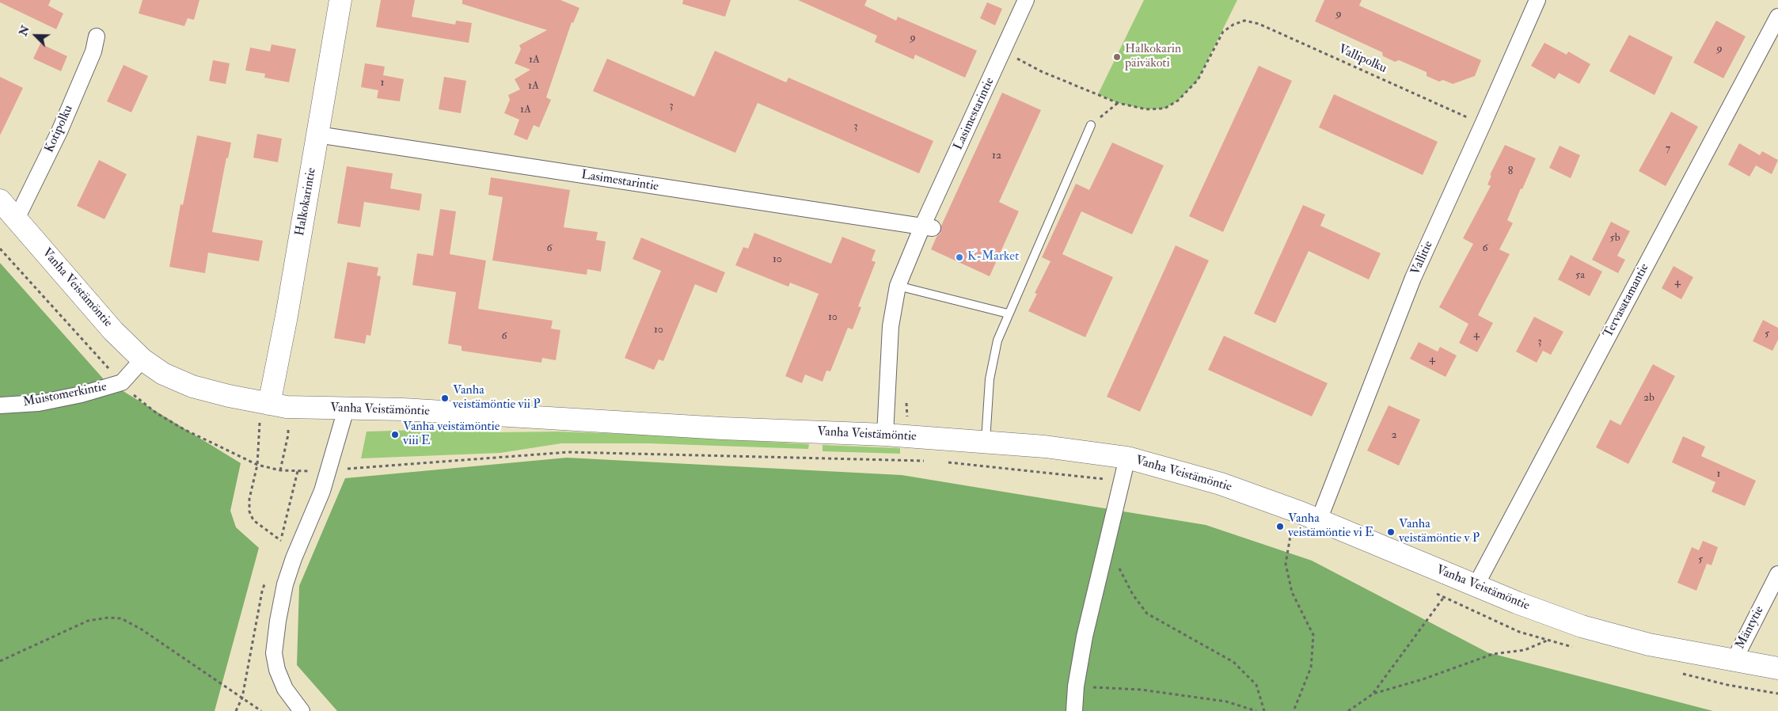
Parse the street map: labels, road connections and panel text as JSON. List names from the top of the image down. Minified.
{"streets":{"street":["Lasimestarintie","Kotipolku","Halkokarintie","Vallitie","Vanha Veistämöntie","Tervasatamantie","Muistomerkintie","Mäntytie"],"path":["Vallipolku"]},"crossings":[["Lasimestarintie","Halkokarintie"],["Lasimestarintie","Vanha Veistämöntie"],["Kotipolku","Vanha Veistämöntie"],["Halkokarintie","Vanha Veistämöntie"],["Vallitie","Vanha Veistämöntie"],["Vanha Veistämöntie","Tervasatamantie"],["Vanha Veistämöntie","Muistomerkintie"],["Vanha Veistämöntie","Mäntytie"]],"places":["Halkokarin päiväkoti","K-Market","Vanha veistämöntie vii P","Vanha veistämöntie viii E","Vanha veistämöntie vi E","Vanha veistämöntie v P"],"house_numbers":["9","9","9","1A","1","1A","3","1A","3","7","12","8","5b","6","6","10","5a","4","10","10","5","4","6","3","4","2b","2","1","5"],"north":"top left"}
